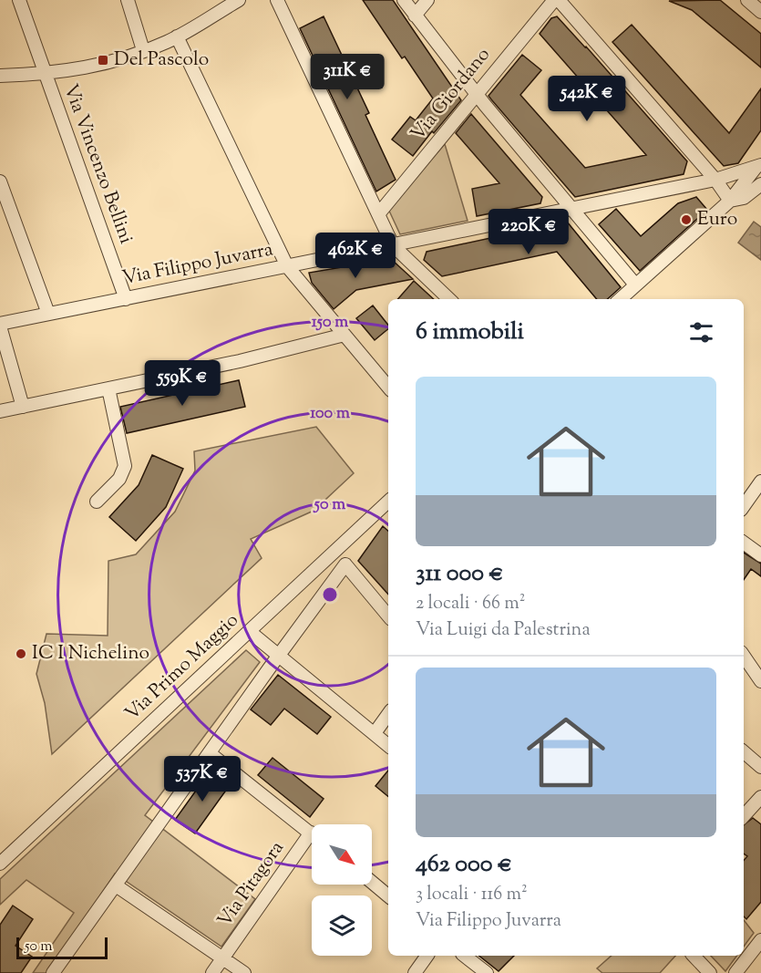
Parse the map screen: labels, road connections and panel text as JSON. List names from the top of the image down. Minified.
{"streets":{"street":["Via Giordano","Via Vincenzo Bellini","Via Filippo Juvarra","Via Primo Maggio","Via Pitagora"]},"crossings":[["Via Vincenzo Bellini","Via Filippo Juvarra"]],"places":{"transit":["Del Pascolo"],"other":["Euro","IC I Nichelino"]},"scale_bar":"50 m","north":"bottom right","page":{"price":["311K €","542K €","220K €","462K €","559K €","537K €"],"heading":"6 immobili","list":[{"name":"311 000 €","note":"2 locali · 66 m² · Via Luigi da Palestrina"},{"name":"462 000 €","note":"3 locali · 116 m² · Via Filippo Juvarra"}],"scale":"50 m"},"rings":["150 m","100 m","50 m"]}
